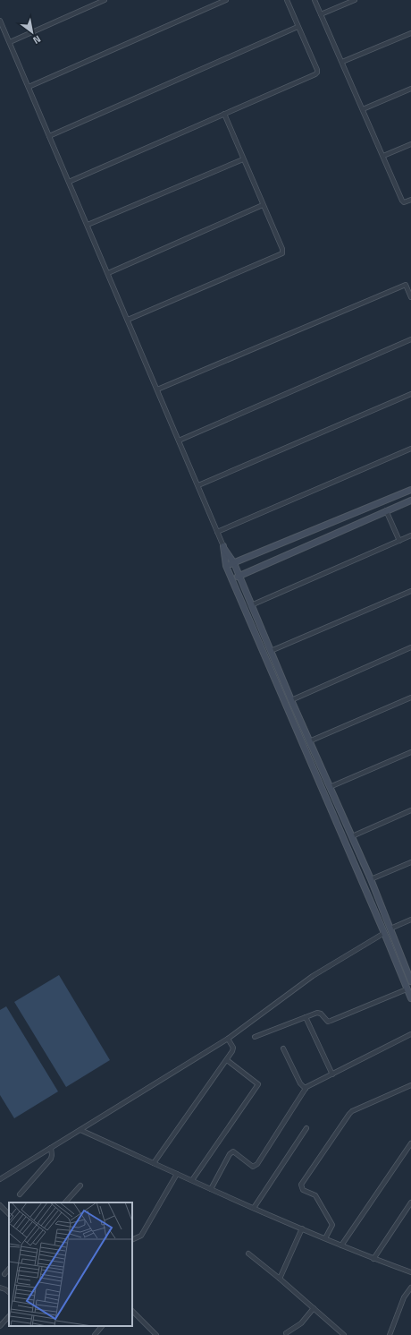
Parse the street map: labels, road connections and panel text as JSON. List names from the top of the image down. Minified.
{"north":"bottom right"}
